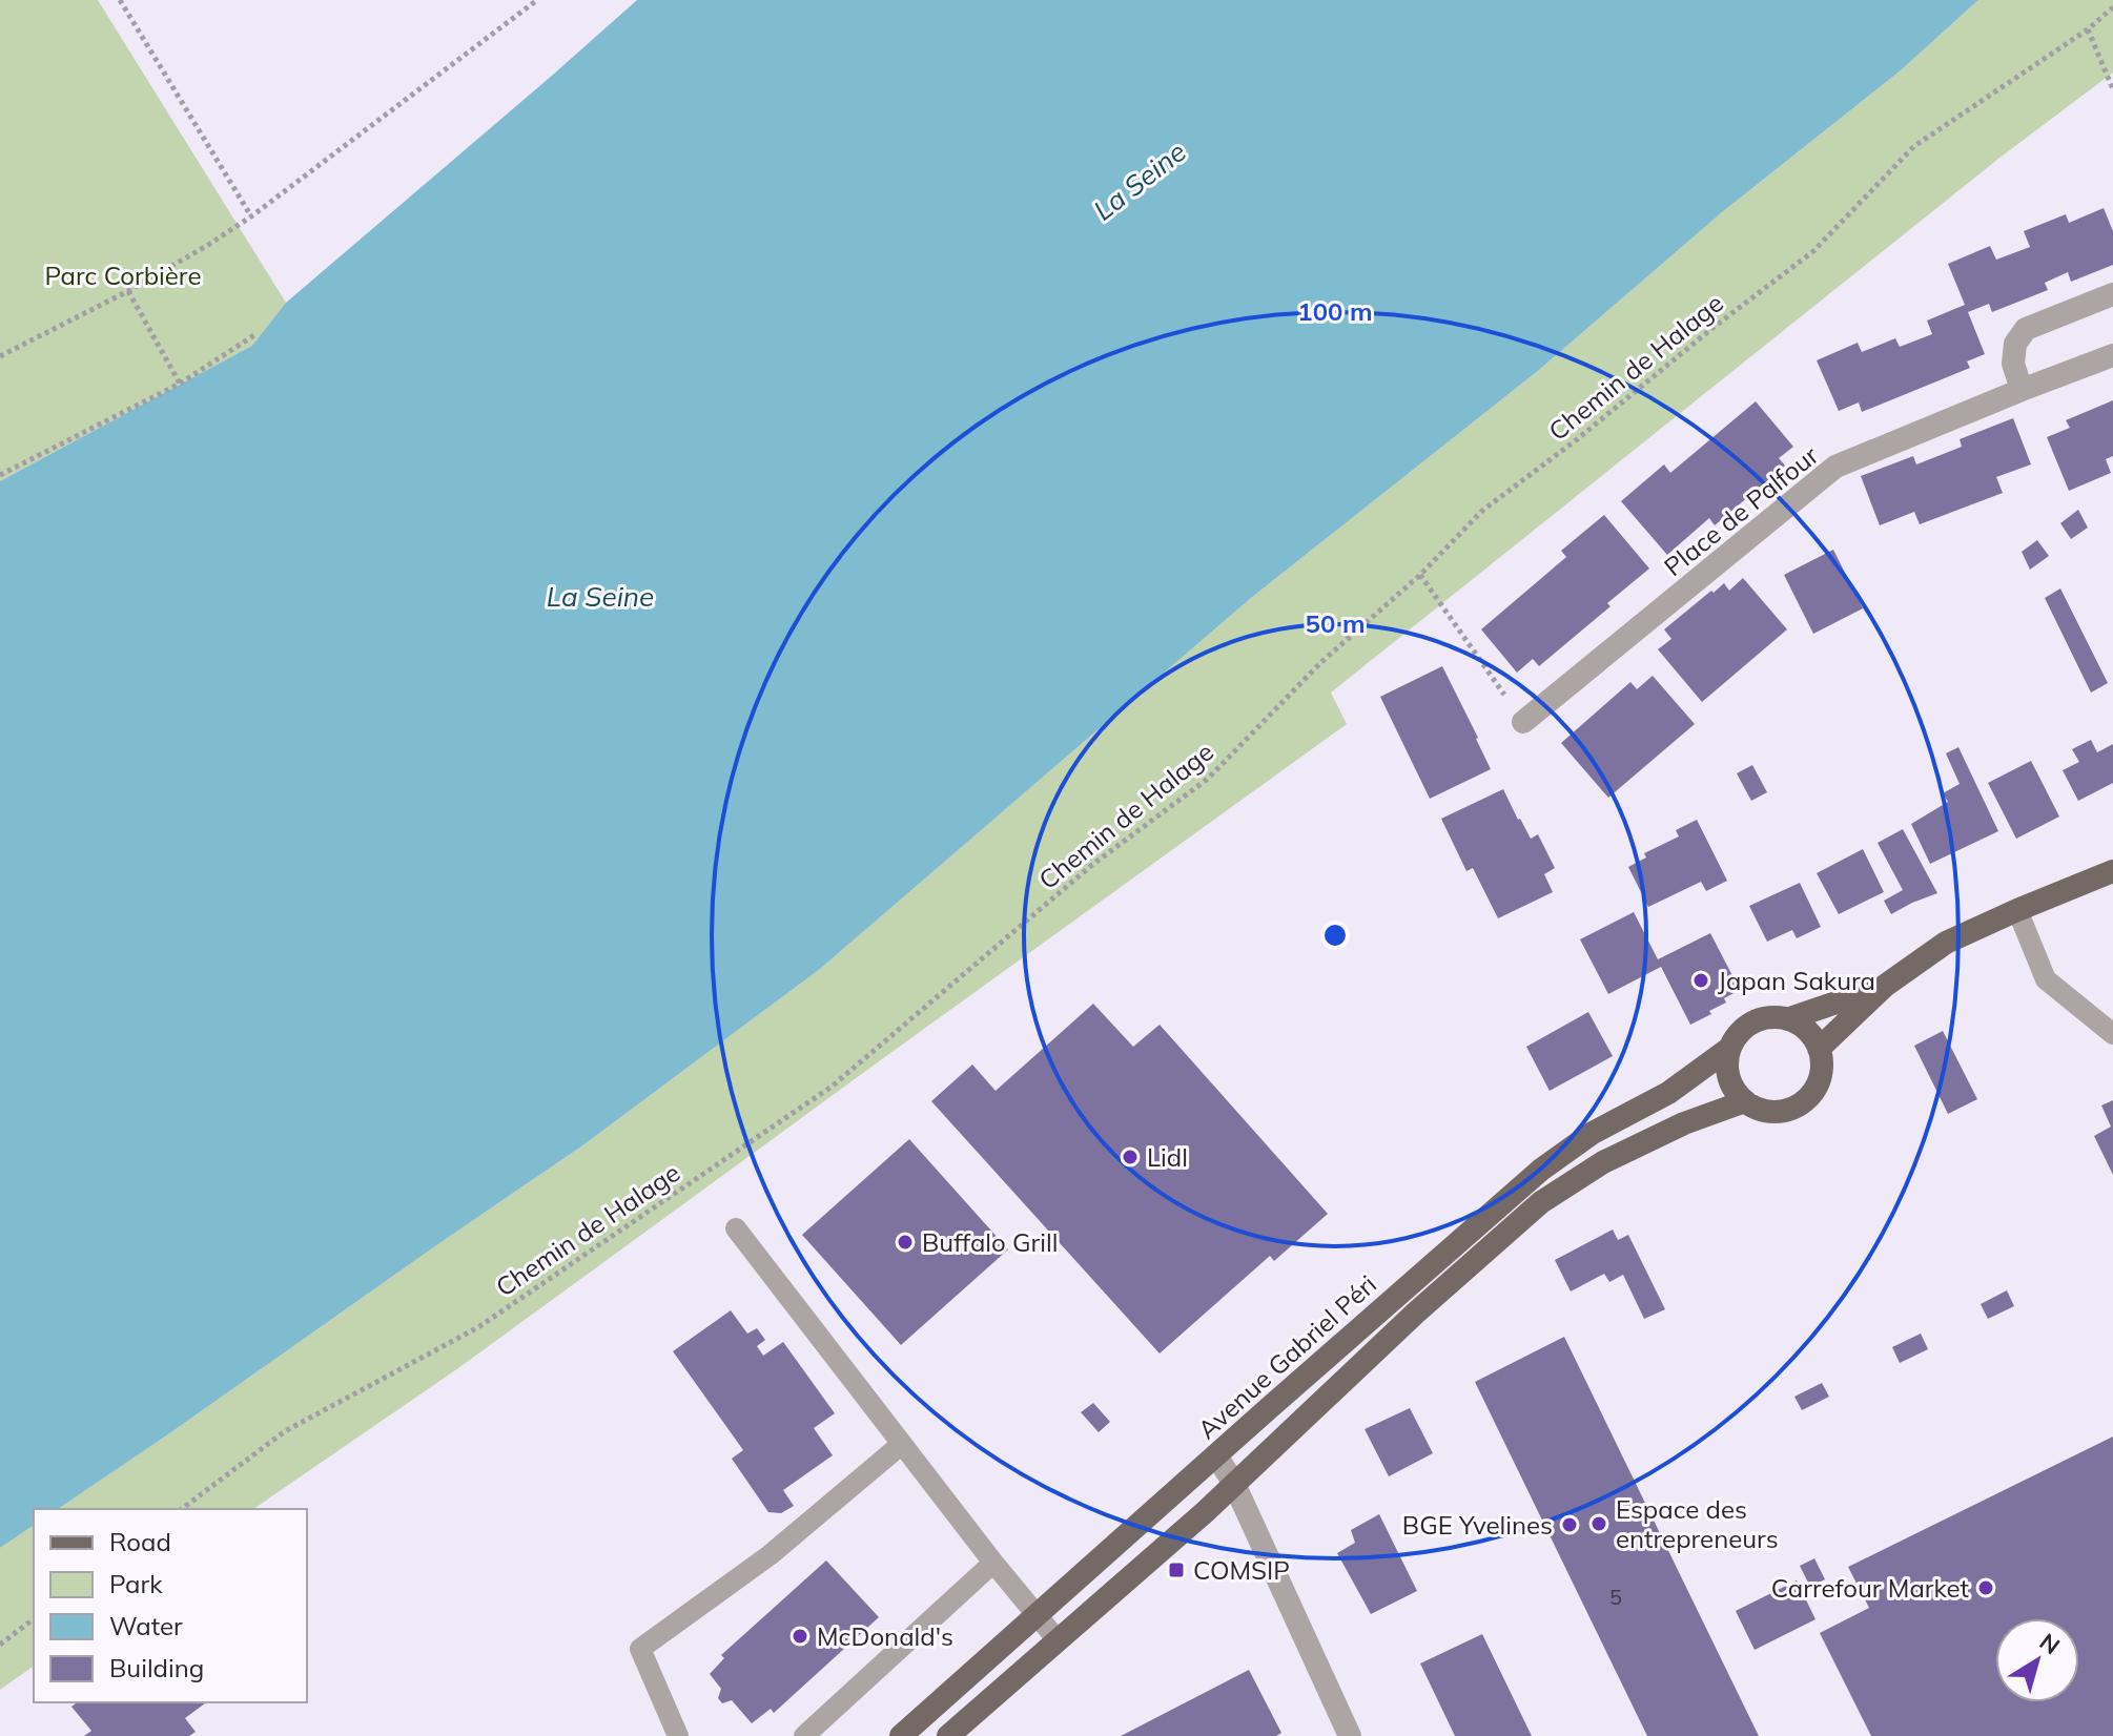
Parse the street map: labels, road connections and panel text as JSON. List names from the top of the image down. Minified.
{"streets":{"main road":["Avenue Gabriel Péri"],"street":["Place de Palfour"],"path":["Chemin de Halage"]},"water":["La Seine"],"parks":["Parc Corbière"],"places":{"other":["Japan Sakura","Lidl","Buffalo Grill","Espace des entrepreneurs","BGE Yvelines","Carrefour Market","McDonald's"],"transit":["COMSIP"]},"house_numbers":["5"],"legend":["Road","Park","Water","Building"],"north":"top right","rings":["100 m","50 m"]}
